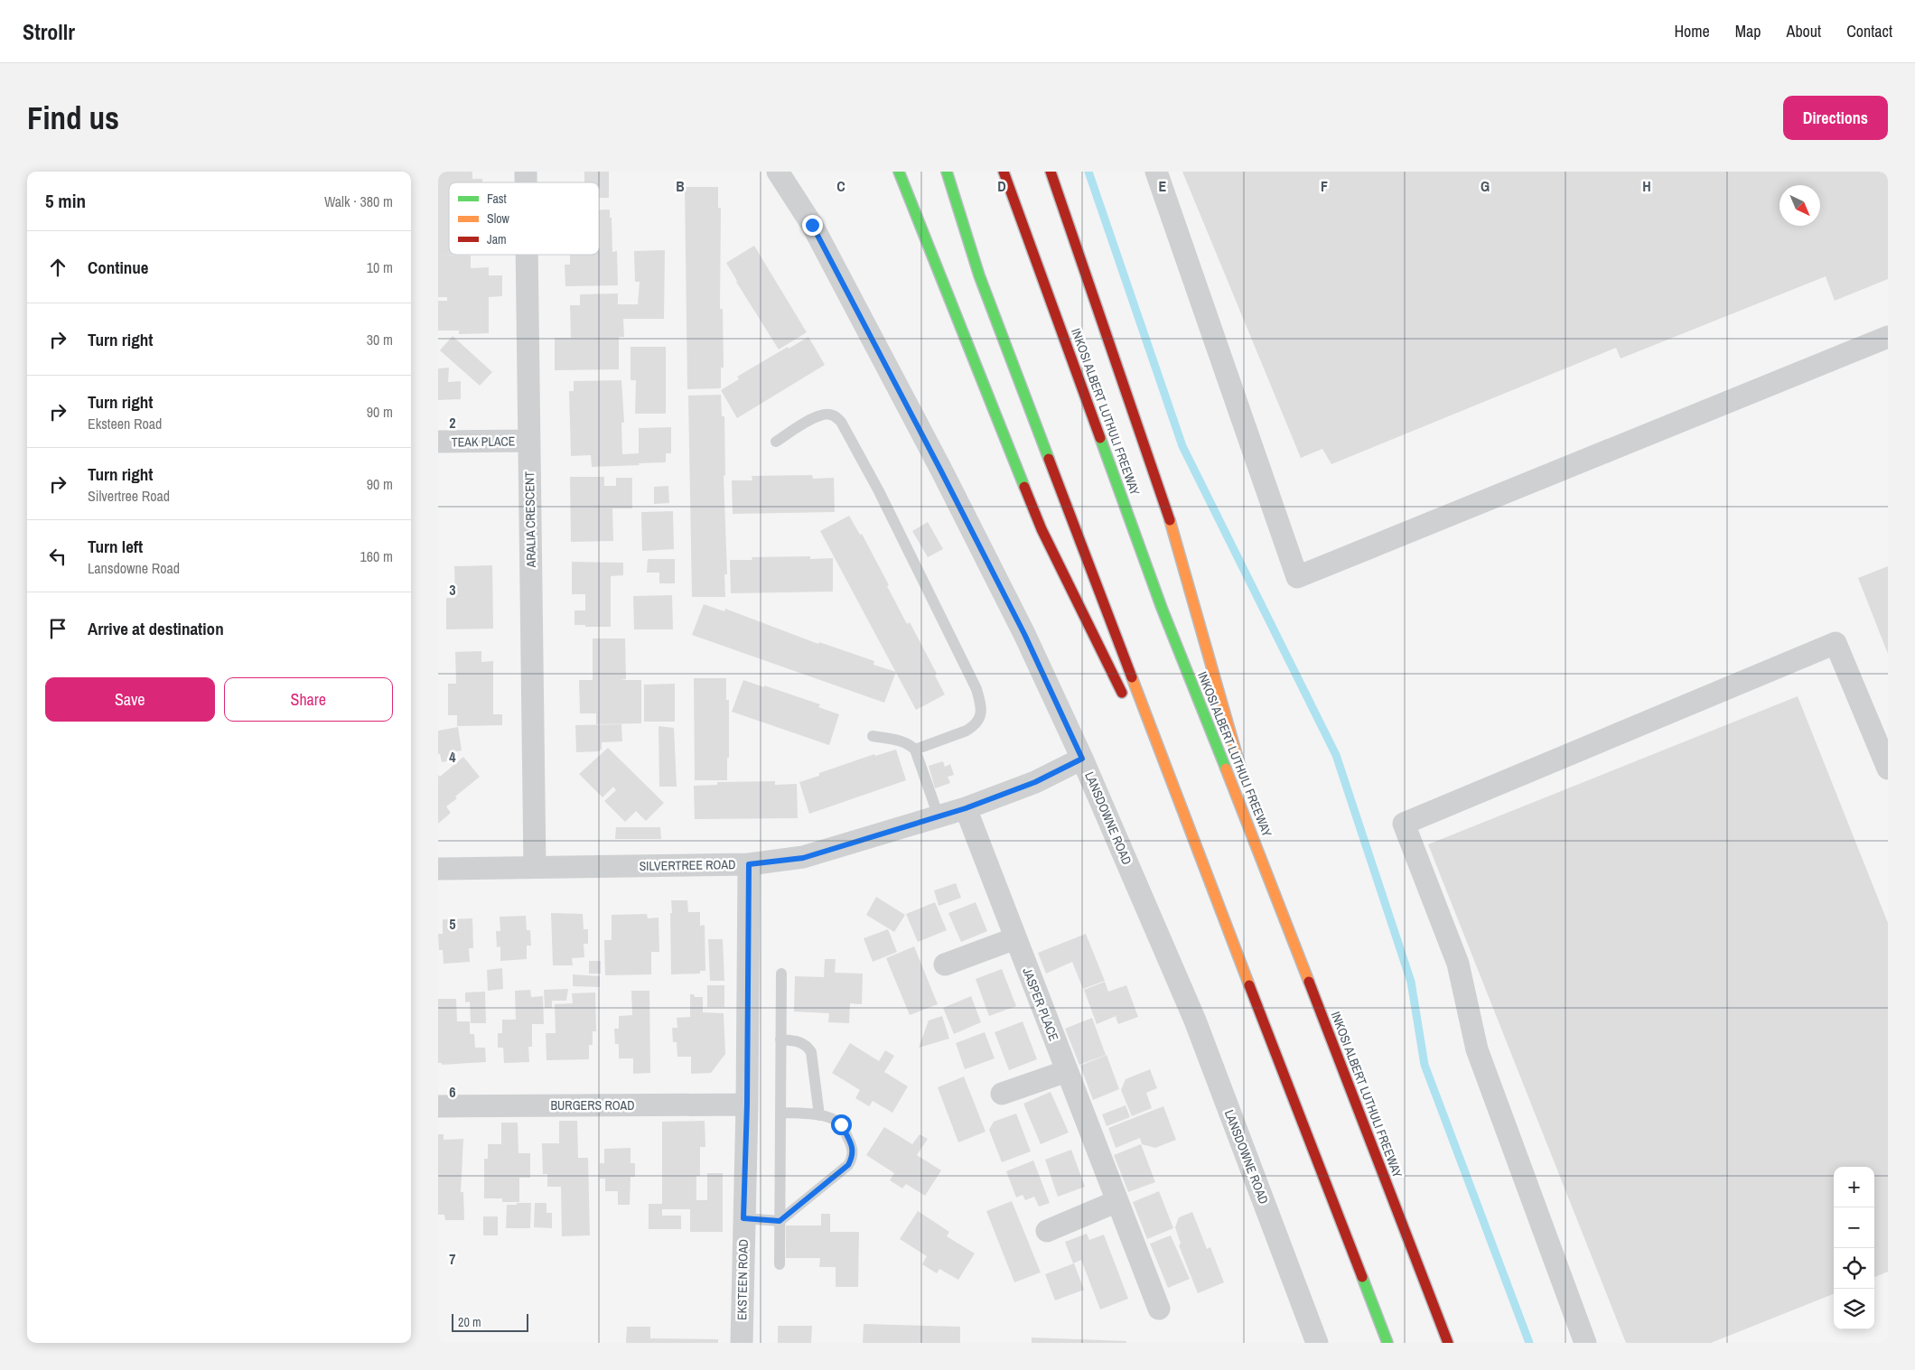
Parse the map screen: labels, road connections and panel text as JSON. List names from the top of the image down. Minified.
{"streets":{"highway":["INKOSI ALBERT LUTHULI FREEWAY"],"street":["TEAK PLACE","ARALIA CRESCENT","LANSDOWNE ROAD","SILVERTREE ROAD","JASPER PLACE","BURGERS ROAD","EKSTEEN ROAD"]},"crossings":[["TEAK PLACE","ARALIA CRESCENT"],["ARALIA CRESCENT","SILVERTREE ROAD"],["LANSDOWNE ROAD","SILVERTREE ROAD"],["SILVERTREE ROAD","JASPER PLACE"],["SILVERTREE ROAD","EKSTEEN ROAD"],["BURGERS ROAD","EKSTEEN ROAD"]],"legend":["Fast","Slow","Jam"],"scale_bar":"20 m","north":"bottom right","page":{"header":"Strollr","nav":["Home","Map","About","Contact"],"buttons":["Directions",["Save","Share"]],"title":"Find us","heading":["5 min","Walk · 380 m"],"list":[["Continue","10 m"],["Turn right","30 m"],["Turn right","Eksteen Road","90 m"],["Turn right","Silvertree Road","90 m"],["Turn left","Lansdowne Road","160 m"],"Arrive at destination"],"map_buttons":["+","−"],"scale":"20 m"},"grid":{"columns":["B","C","D","E","F","G","H"],"rows":["2","3","4","5","6","7"]}}
